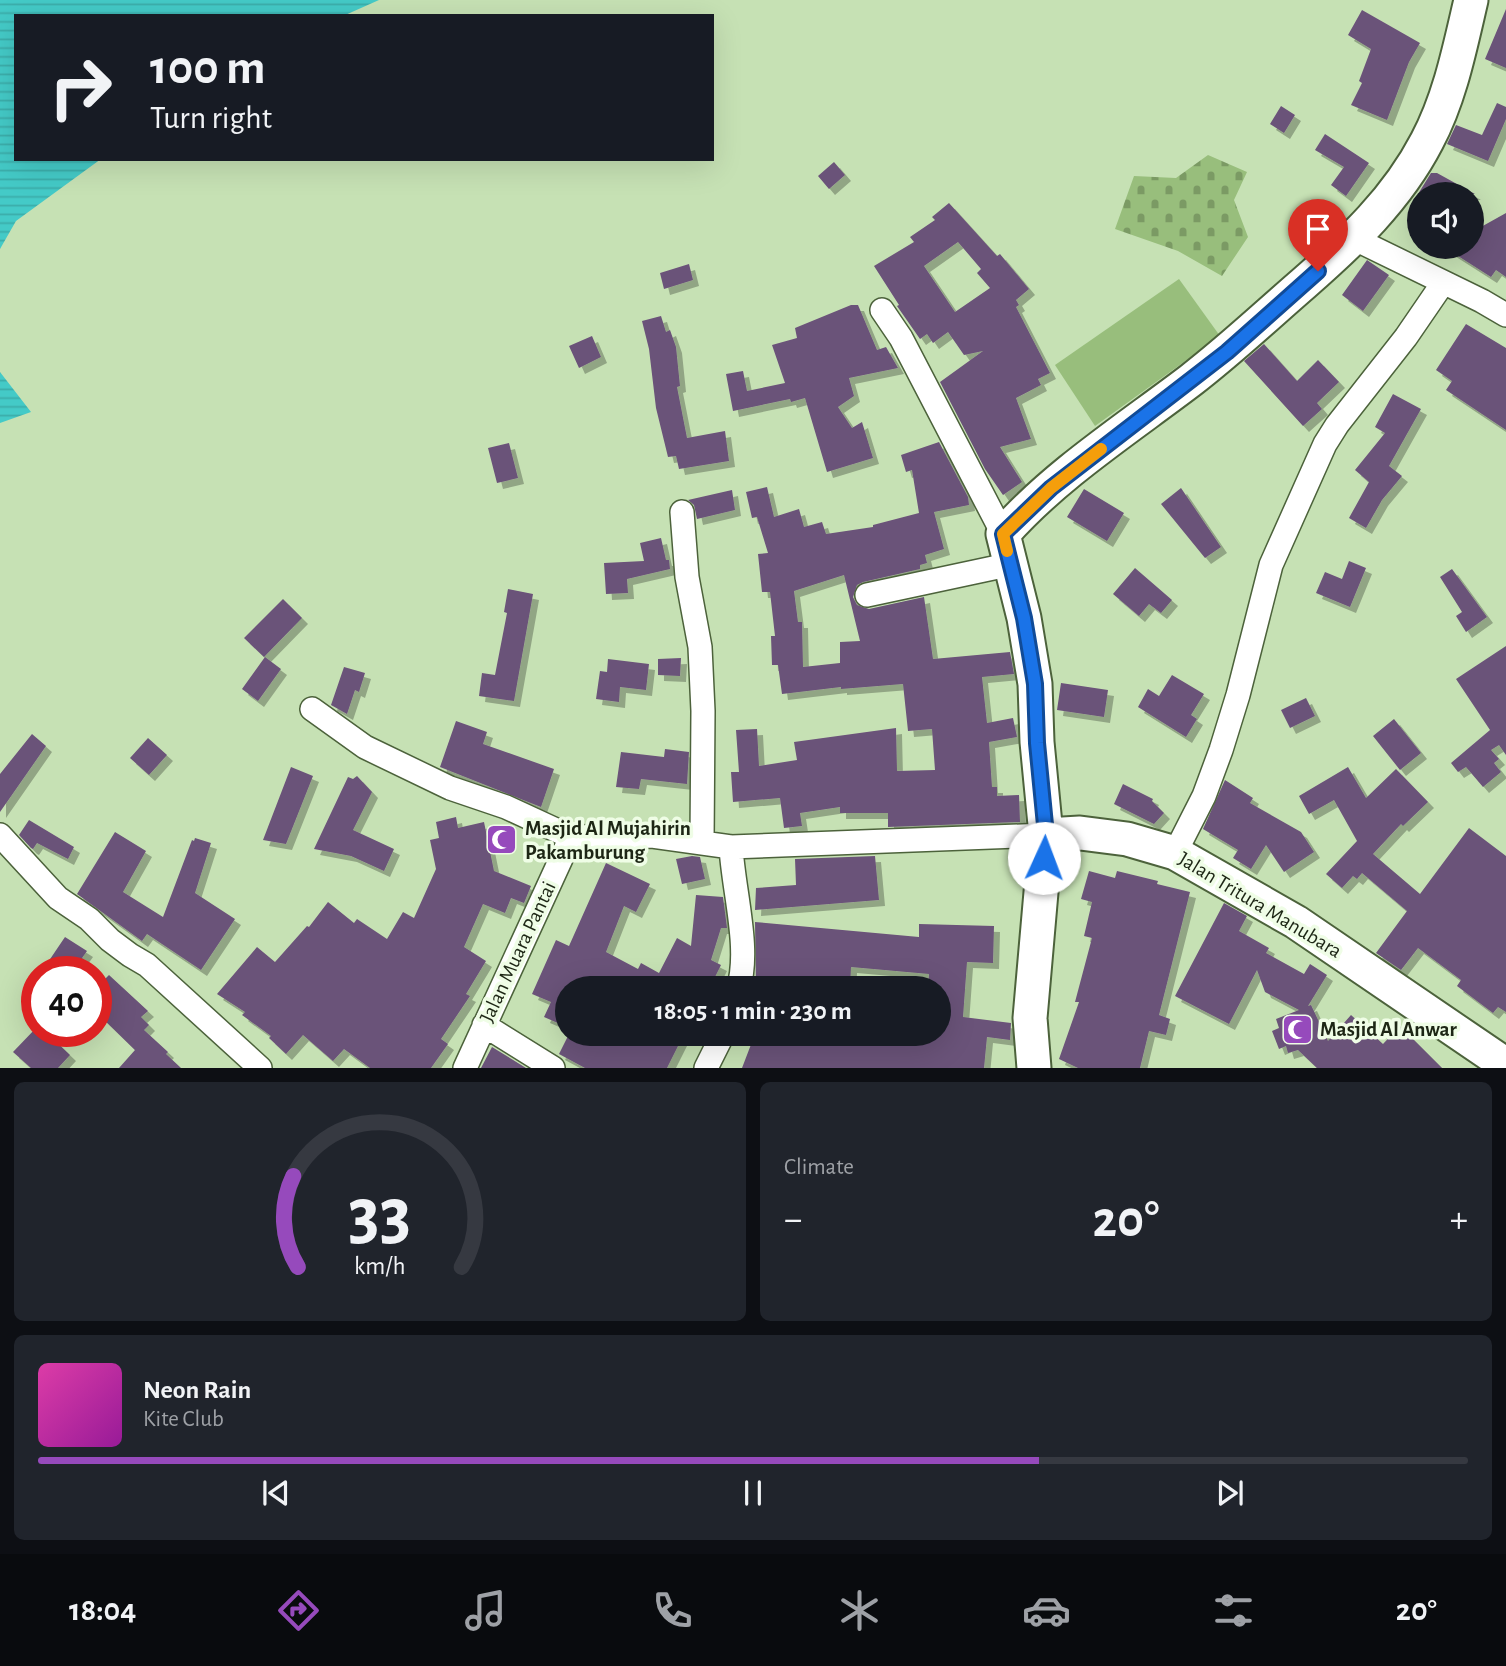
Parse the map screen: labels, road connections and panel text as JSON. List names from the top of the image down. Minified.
{"streets":{"street":["Jalan Tritura Manubara","Jalan Muara Pantai"]},"crossings":[["Jalan Tritura Manubara","Jalan Muara Pantai"]],"places":{"mosque":["Masjid Al Mujahirin Pakamburung","Masjid Al Anwar"]},"page":{"turn":["100 m","Turn right"],"limit":"40","trip":"18:05 · 1 min · 230 m","tile":"Climate","heat":["−","20°","+"],"song":["Neon Rain","Kite Club"],"tabs":["18:04","20°"],"gauge":["33","km/h"]}}
